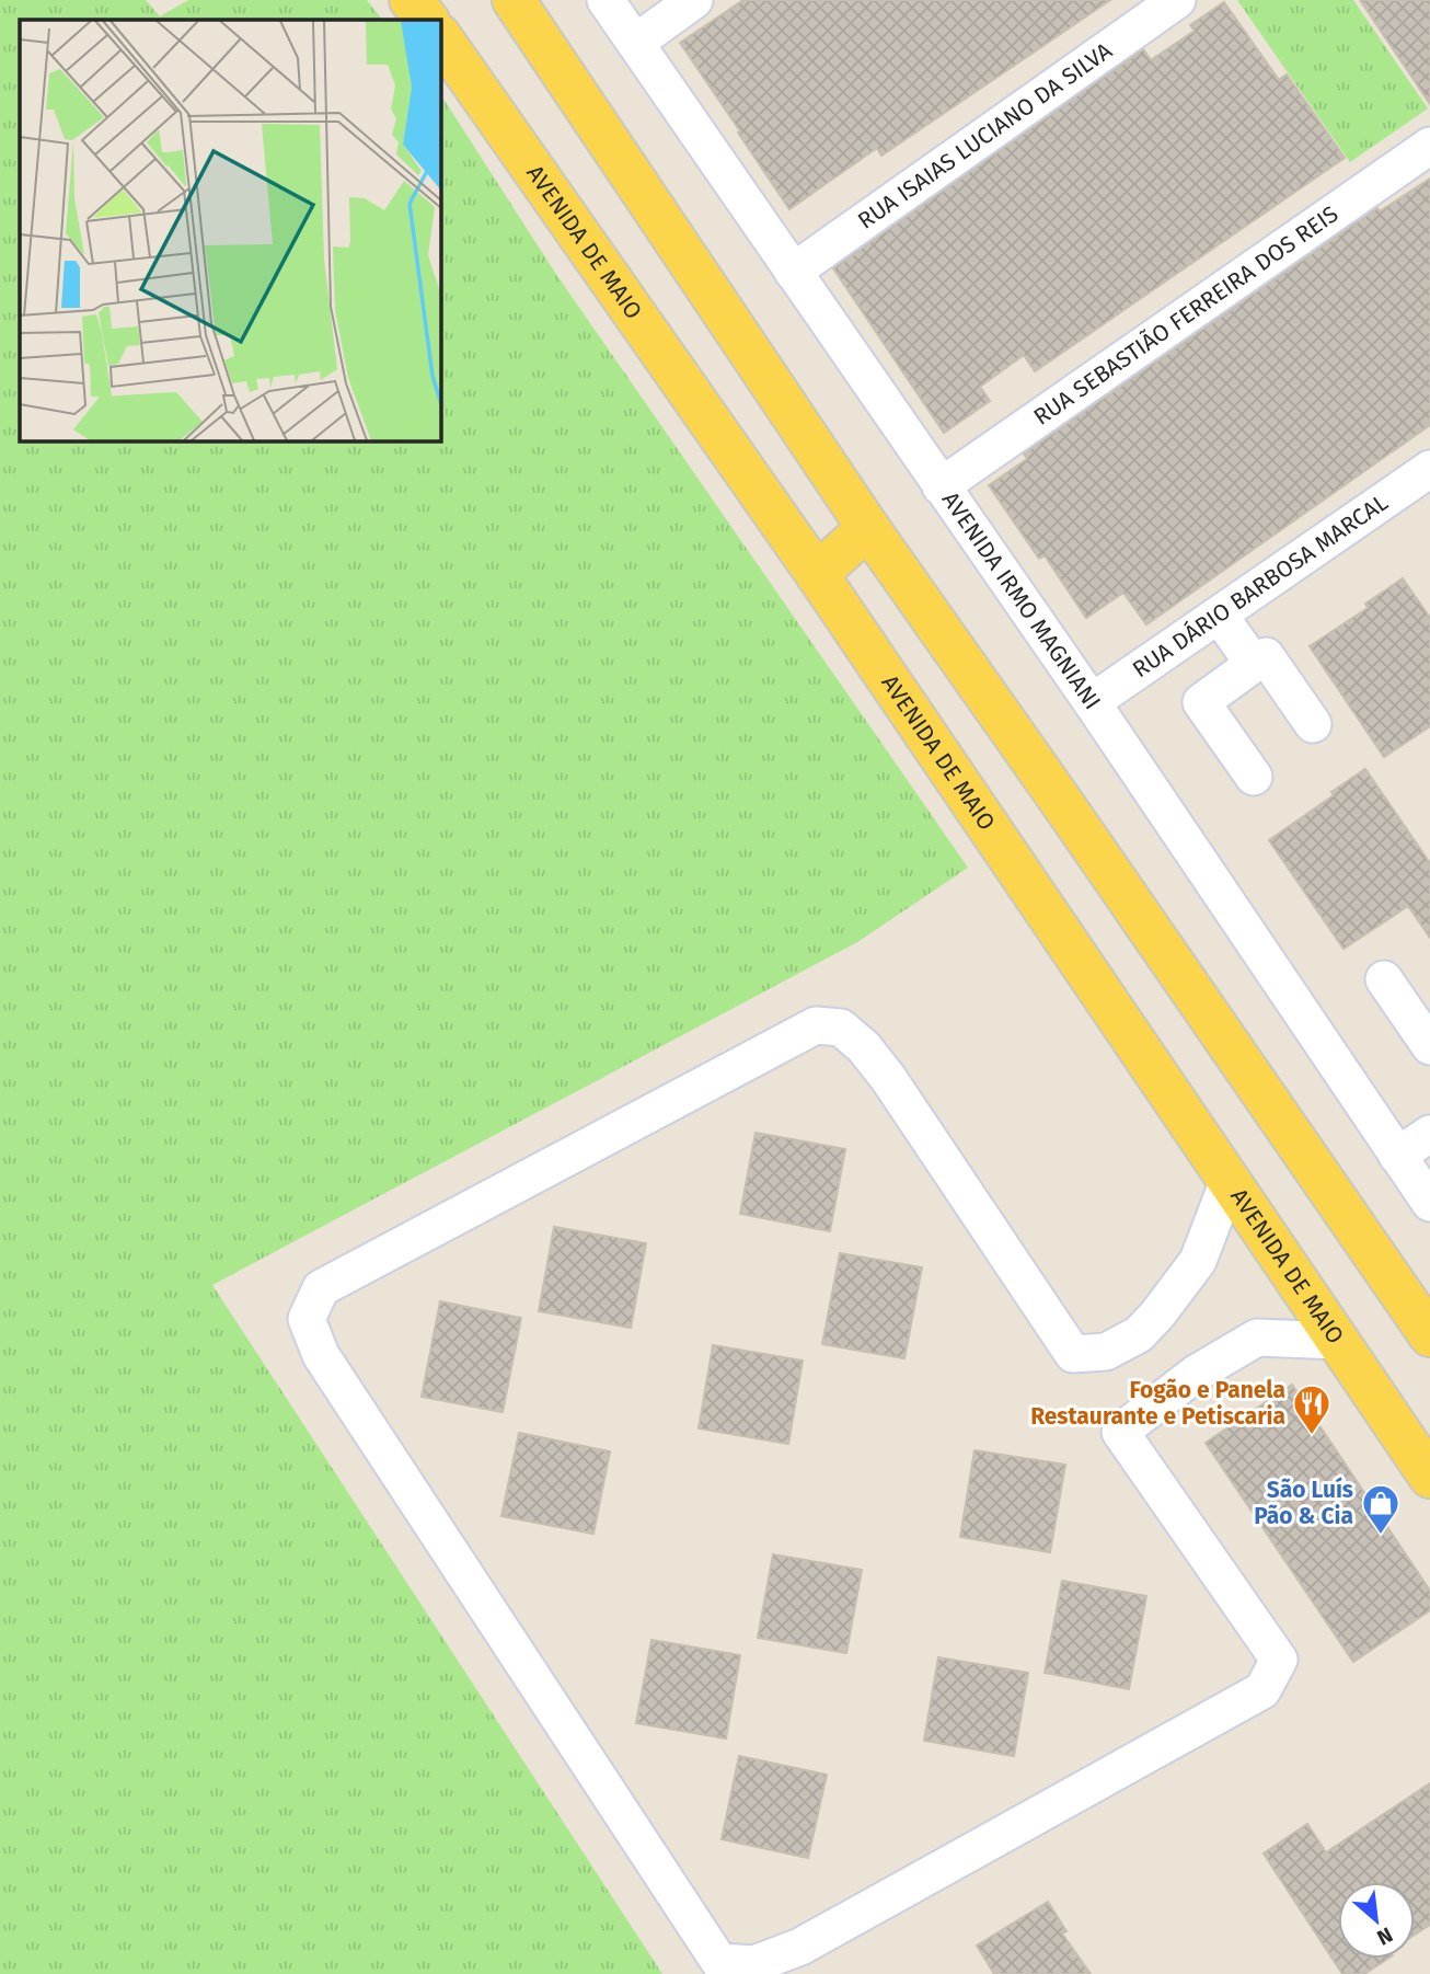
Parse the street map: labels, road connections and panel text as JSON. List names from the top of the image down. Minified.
{"streets":{"main road":["AVENIDA DE MAIO"],"street":["RUA ISAIAS LUCIANO DA SILVA","RUA SEBASTIÃO FERREIRA DOS REIS","RUA DÁRIO BARBOSA MARCAL","AVENIDA IRMO MAGNIANI"]},"crossings":[["RUA ISAIAS LUCIANO DA SILVA","AVENIDA IRMO MAGNIANI"],["RUA SEBASTIÃO FERREIRA DOS REIS","AVENIDA IRMO MAGNIANI"],["RUA DÁRIO BARBOSA MARCAL","AVENIDA IRMO MAGNIANI"]],"places":{"restaurant":["Fogão e Panela Restaurante e Petiscaria"],"shop":["São Luís Pão & Cia"]},"north":"bottom right"}
